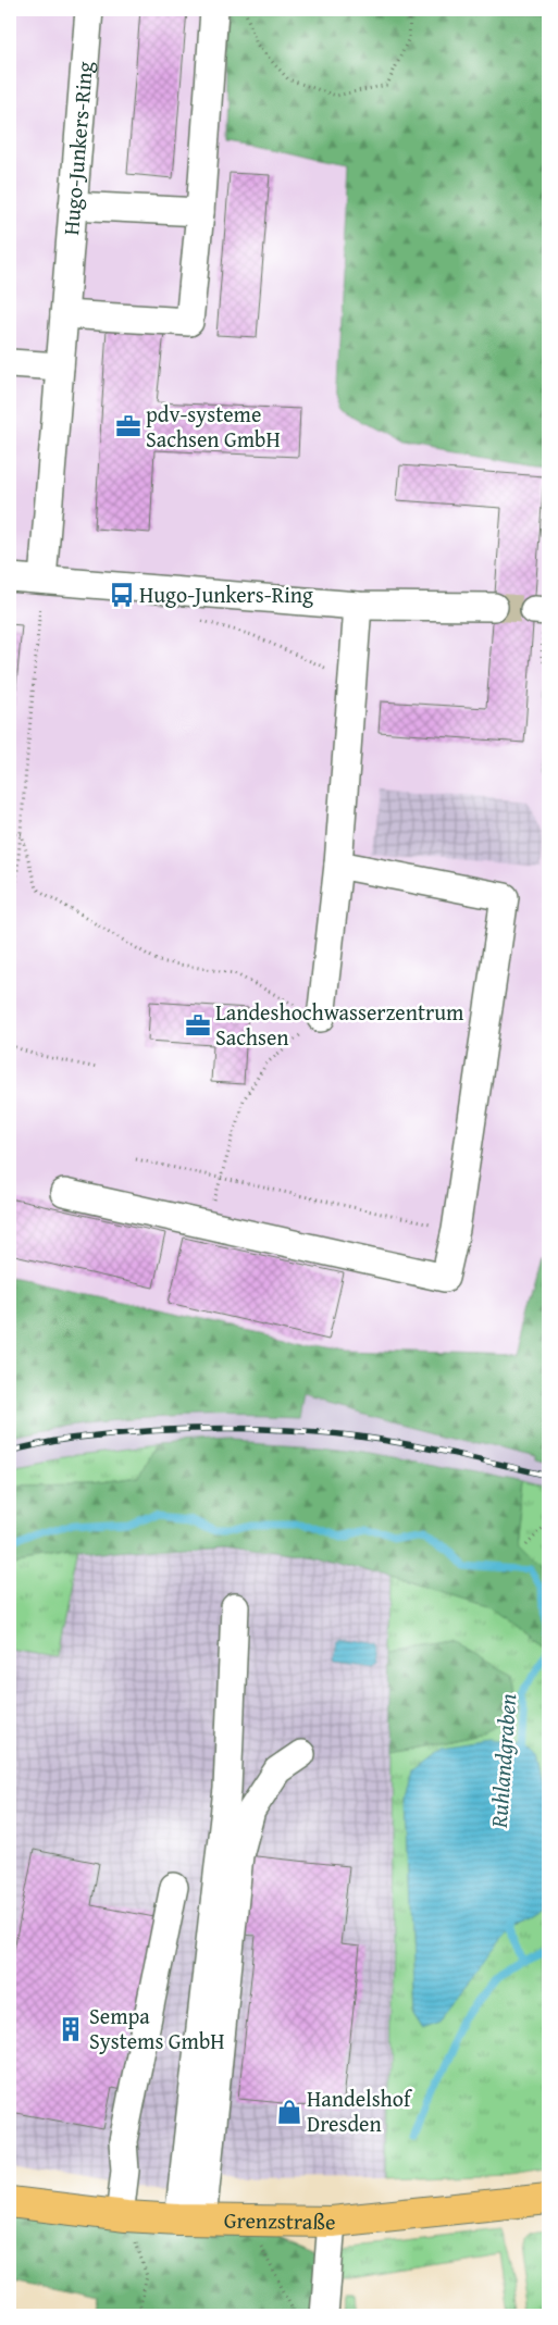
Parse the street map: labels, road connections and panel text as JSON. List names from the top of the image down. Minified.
{"streets":{"main road":["Grenzstraße"],"street":["Hugo-Junkers-Ring"]},"water":["Ruhlandgraben"],"places":{"office":["pdv-systeme Sachsen GmbH","Landeshochwasserzentrum Sachsen"],"bus stop":["Hugo-Junkers-Ring"],"building":["Sempa Systems GmbH"],"shop":["Handelshof Dresden"]}}
